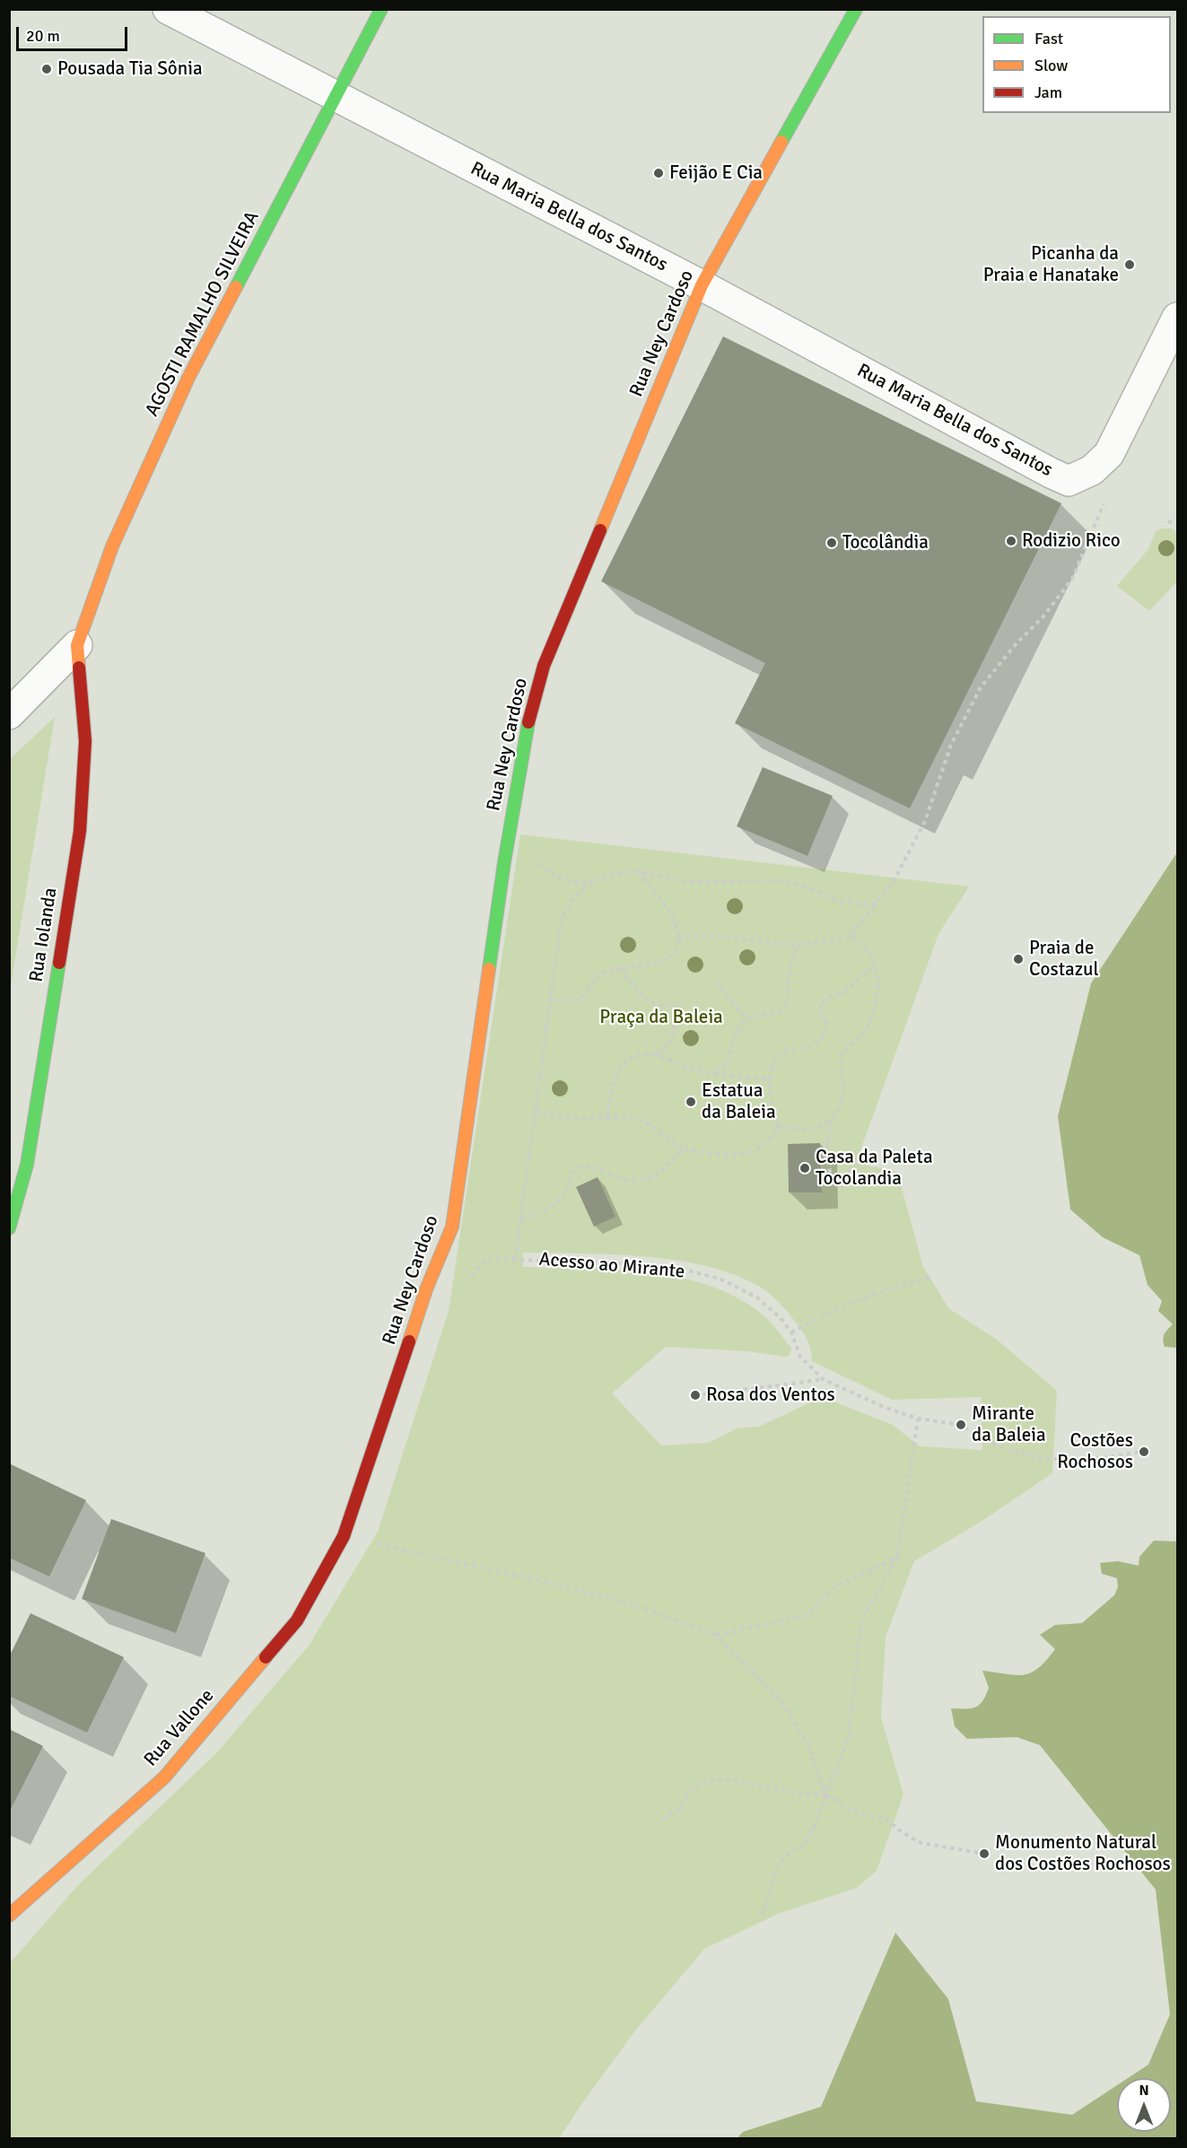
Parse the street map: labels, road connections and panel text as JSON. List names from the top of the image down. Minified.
{"streets":{"street":["Rua Maria Bella dos Santos","AGOSTI RAMALHO SILVEIRA","Rua Ney Cardoso","Rua Iolanda","Rua Vallone"],"path":["Acesso ao Mirante"]},"crossings":[["Rua Maria Bella dos Santos","AGOSTI RAMALHO SILVEIRA"],["Rua Maria Bella dos Santos","Rua Ney Cardoso"],["AGOSTI RAMALHO SILVEIRA","Rua Iolanda"],["Rua Ney Cardoso","Rua Vallone"]],"parks":["Praça da Baleia"],"places":["Pousada Tia Sônia","Feijão E Cia","Picanha da Praia e Hanatake","Rodizio Rico","Tocolândia","Praia de Costazul","Estatua da Baleia","Casa da Paleta Tocolandia","Rosa dos Ventos","Mirante da Baleia","Costões Rochosos","Monumento Natural dos Costões Rochosos"],"legend":["Fast","Slow","Jam"],"scale_bar":"20 m","north":"top"}
